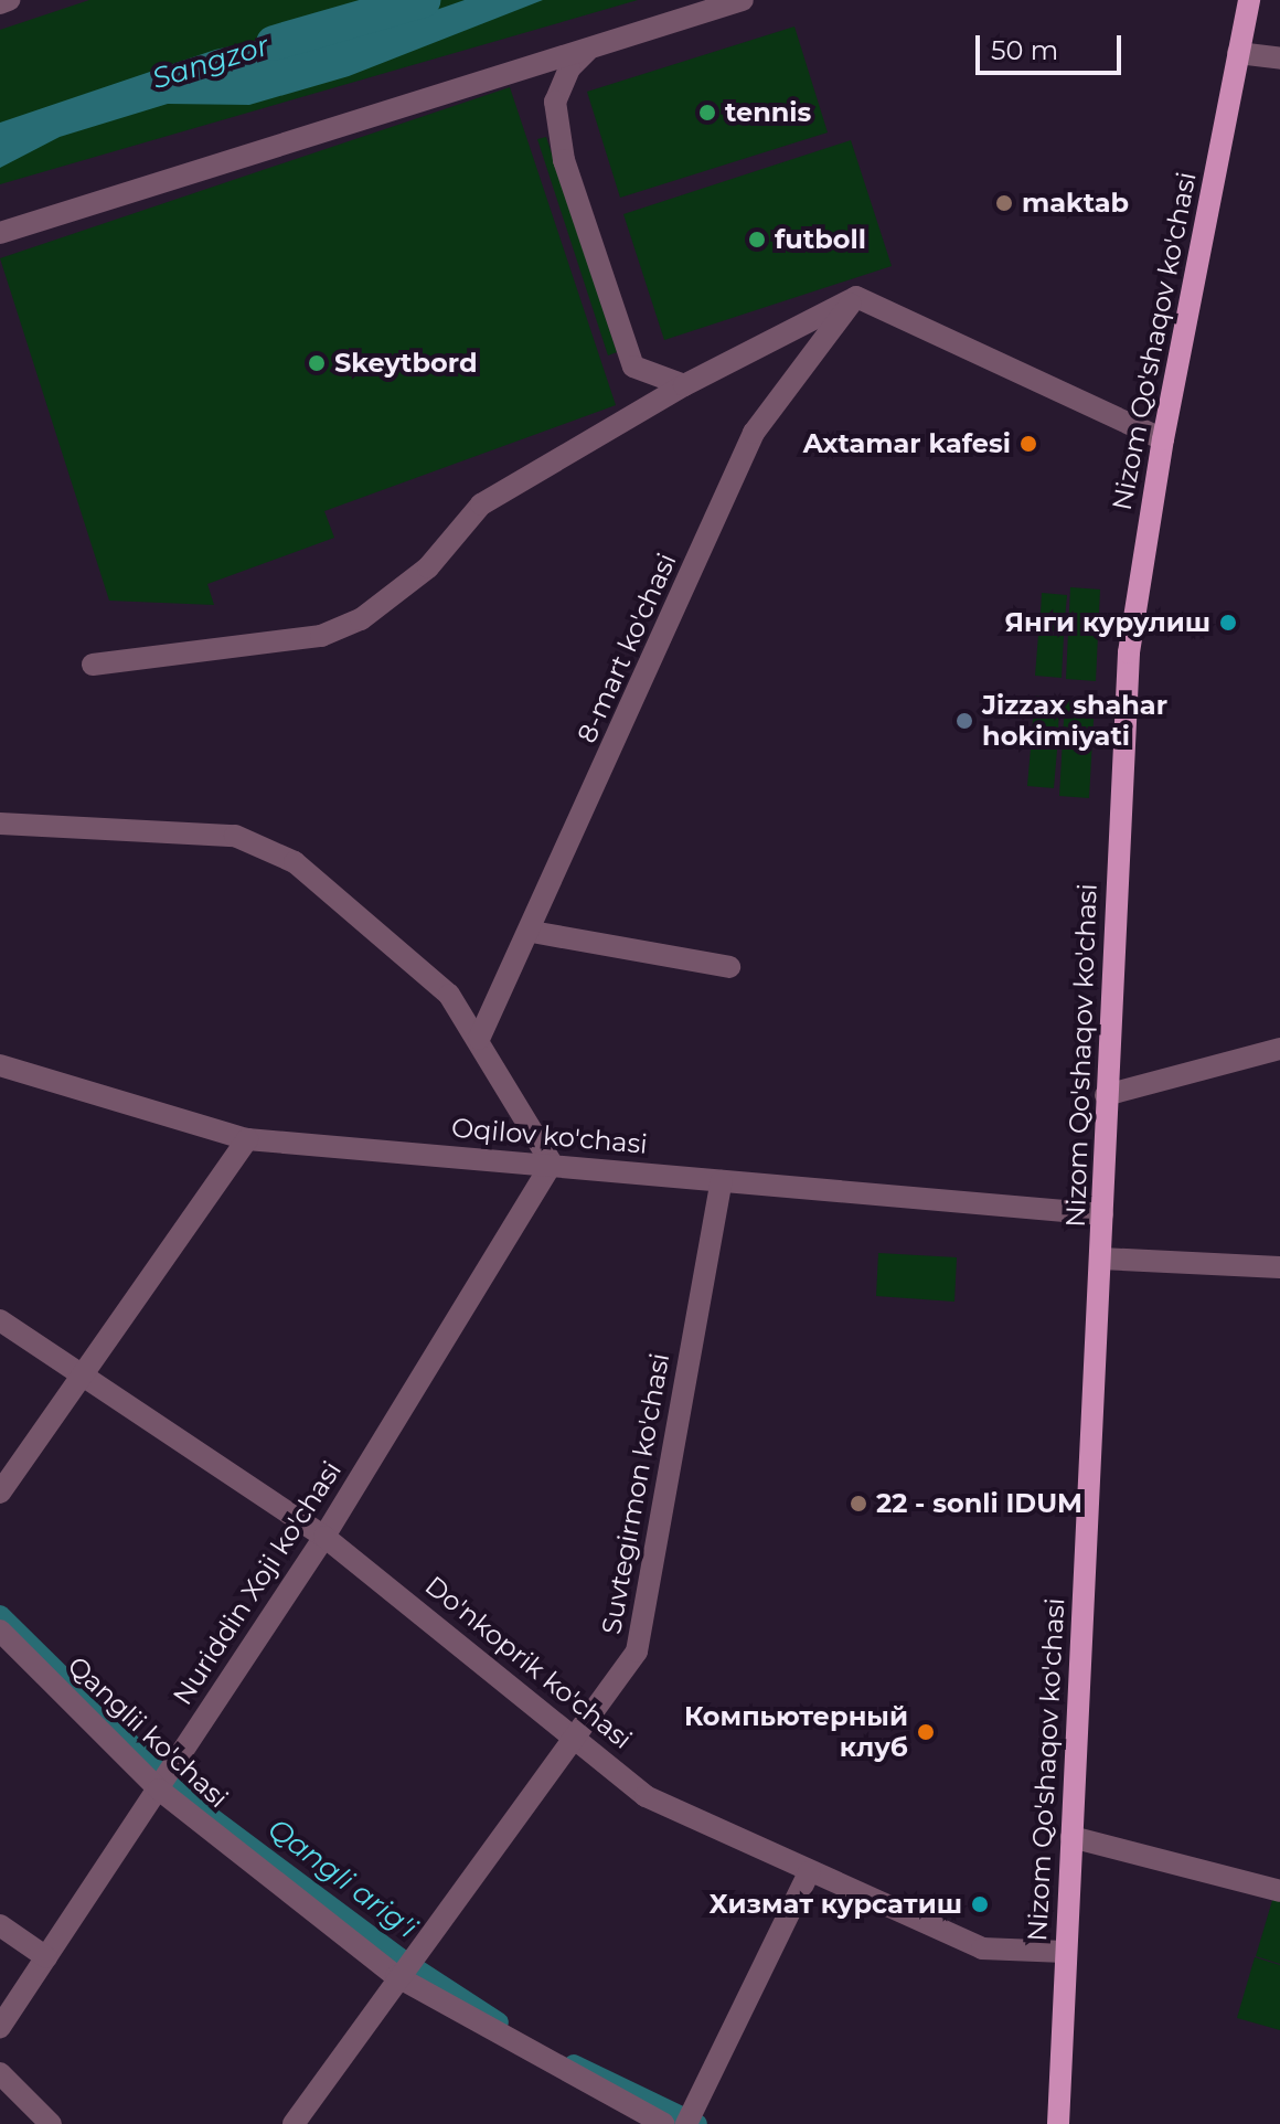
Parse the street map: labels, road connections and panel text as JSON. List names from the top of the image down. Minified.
{"streets":{"main road":["Nizom Qo'shaqov ko'chasi"],"street":["8-mart ko'chasi","Oqilov ko'chasi","Suvtegirmon ko'chasi","Nuriddin Xoji ko'chasi","Do'nkoprik ko'chasi","Qanglii ko'chasi"]},"crossings":[["Nizom Qo'shaqov ko'chasi","Oqilov ko'chasi"],["Nizom Qo'shaqov ko'chasi","Do'nkoprik ko'chasi"],["Oqilov ko'chasi","Suvtegirmon ko'chasi"],["Oqilov ko'chasi","Nuriddin Xoji ko'chasi"],["Suvtegirmon ko'chasi","Do'nkoprik ko'chasi"],["Suvtegirmon ko'chasi","Qanglii ko'chasi"],["Nuriddin Xoji ko'chasi","Do'nkoprik ko'chasi"],["Nuriddin Xoji ko'chasi","Qanglii ko'chasi"]],"water":["Sangzor","Qangli arig'i"],"places":["tennis","maktab","futboll","Skeytbord","Axtamar kafesi","Янги курулиш","Jizzax shahar hokimiyati","22 - sonli IDUM","Компьютерный клуб","Хизмат курсатиш"],"scale_bar":"50 m"}
